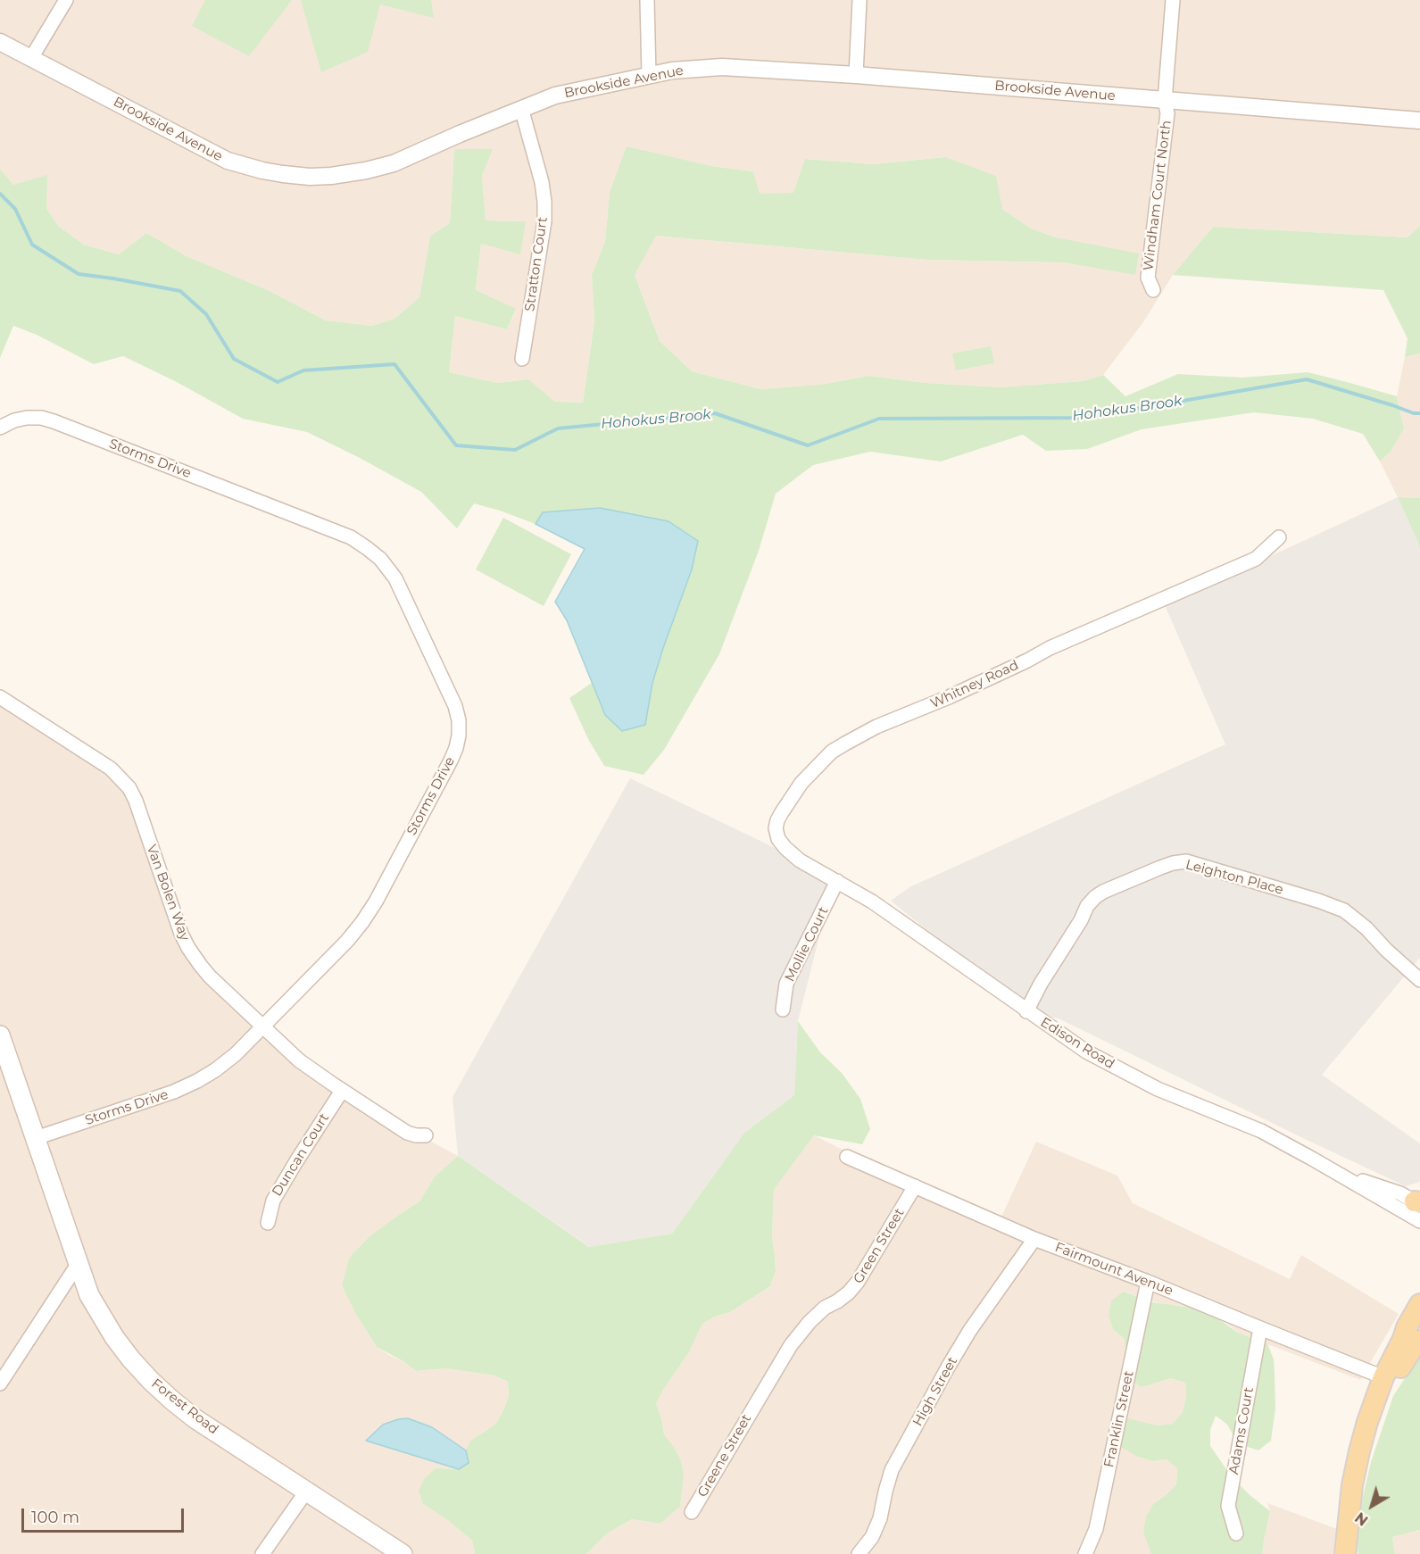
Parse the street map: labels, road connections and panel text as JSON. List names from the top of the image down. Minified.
{"streets":{"main road":["Forest Road"],"street":["Brookside Avenue","Windham Court North","Stratton Court","Storms Drive","Whitney Road","Leighton Place","Van Bolen Way","Mollie Court","Edison Road","Duncan Court","Green Street","Fairmount Avenue","High Street","Franklin Street","Adams Court","Greene Street"]},"crossings":[["Brookside Avenue","Windham Court North"],["Brookside Avenue","Stratton Court"],["Storms Drive","Van Bolen Way"],["Storms Drive","Forest Road"],["Whitney Road","Mollie Court"],["Whitney Road","Edison Road"],["Leighton Place","Edison Road"],["Van Bolen Way","Duncan Court"],["Mollie Court","Edison Road"],["Green Street","Fairmount Avenue"],["Green Street","Greene Street"],["Fairmount Avenue","High Street"],["Fairmount Avenue","Franklin Street"],["Fairmount Avenue","Adams Court"]],"water":["Hohokus Brook"],"scale_bar":"100 m","north":"bottom left"}
